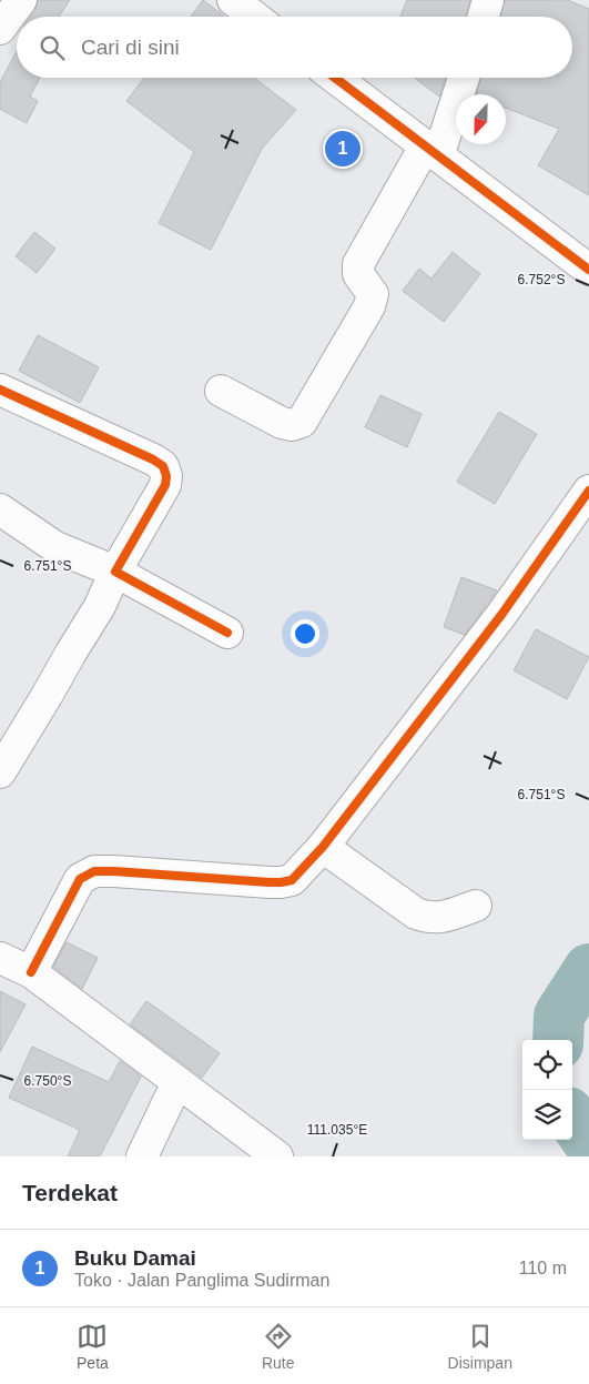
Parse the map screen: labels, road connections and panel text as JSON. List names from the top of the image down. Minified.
{"north":"bottom","page":{"search":"Cari di sini","pins":"1","heading":"Terdekat","list":[{"mark":"1","name":"Buku Damai","note":"Toko · Jalan Panglima Sudirman","value":"110 m"}],"nav":["Peta","Rute","Disimpan"]},"coordinates":["6.752°S","6.751°S","6.750°S","111.035°E"]}
